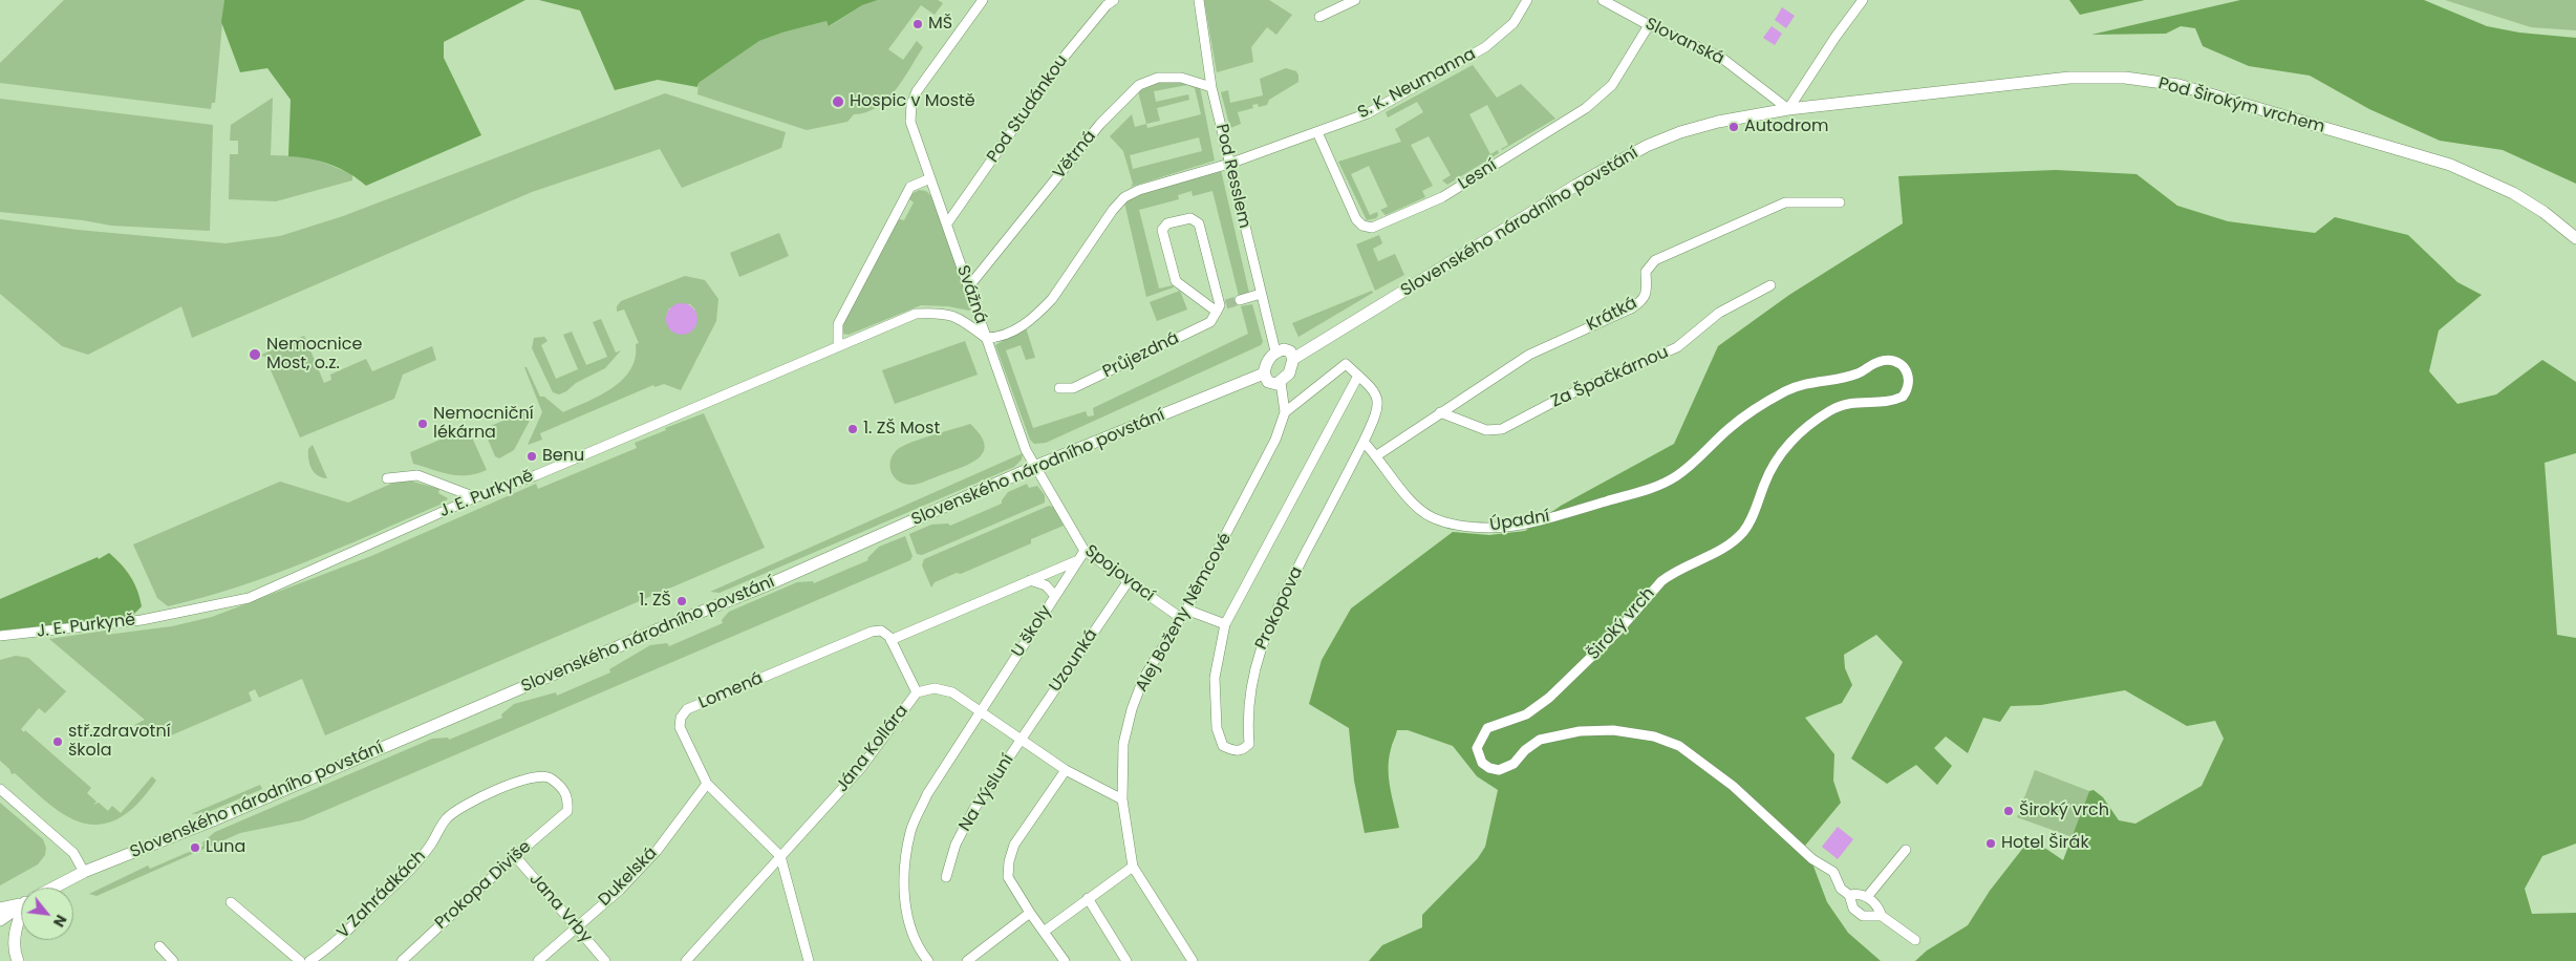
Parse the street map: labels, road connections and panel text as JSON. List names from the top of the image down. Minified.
{"streets":{"street":["Slovanská","S. K. Neumanna","Pod Širokým vrchem","Pod Studánkou","Větrná","Lesní","Pod Resslem","Slovenského národního povstání","Svážná","Krátká","Průjezdná","Za Špačkárnou","J. E. Purkyně","Úpadní","Spojovací","Prokopova","Alej Boženy Němcové","Široký vrch","U školy","Uzounká","Lomená","Jána Kollára","Na Výsluní","Dukelská","Prokopa Diviše","V Zahrádkách","Jana Vrby"]},"crossings":[["Slovanská","Pod Širokým vrchem"],["Slovanská","Lesní"],["Slovanská","Slovenského národního povstání"],["S. K. Neumanna","Lesní"],["S. K. Neumanna","Pod Resslem"],["S. K. Neumanna","Svážná"],["S. K. Neumanna","J. E. Purkyně"],["Pod Širokým vrchem","Slovenského národního povstání"],["Pod Studánkou","Svážná"],["Větrná","Pod Resslem"],["Větrná","Svážná"],["Pod Resslem","Slovenského národního povstání"],["Pod Resslem","Alej Boženy Němcové"],["Slovenského národního povstání","Svážná"],["Slovenského národního povstání","Spojovací"],["Slovenského národního povstání","Alej Boženy Němcové"],["Svážná","J. E. Purkyně"],["Svážná","Spojovací"],["Krátká","Za Špačkárnou"],["Krátká","Úpadní"],["Úpadní","Prokopova"],["Úpadní","Široký vrch"],["Spojovací","Alej Boženy Němcové"],["Spojovací","U školy"],["Spojovací","Uzounká"],["Alej Boženy Němcové","Jána Kollára"],["U školy","Jána Kollára"],["Uzounká","Jána Kollára"],["Uzounká","Na Výsluní"],["Lomená","Jána Kollára"],["Lomená","Dukelská"],["Jána Kollára","Na Výsluní"],["Dukelská","Jana Vrby"],["Prokopa Diviše","V Zahrádkách"],["Prokopa Diviše","Jana Vrby"]],"places":["MŠ","Hospic v Mostě","Autodrom","Nemocnice Most, o.z.","Nemocniční lékárna","1. ZŠ Most","Benu","1. ZŠ","stř.zdravotní škola","Široký vrch","Hotel Širák","Luna"],"north":"bottom right"}
